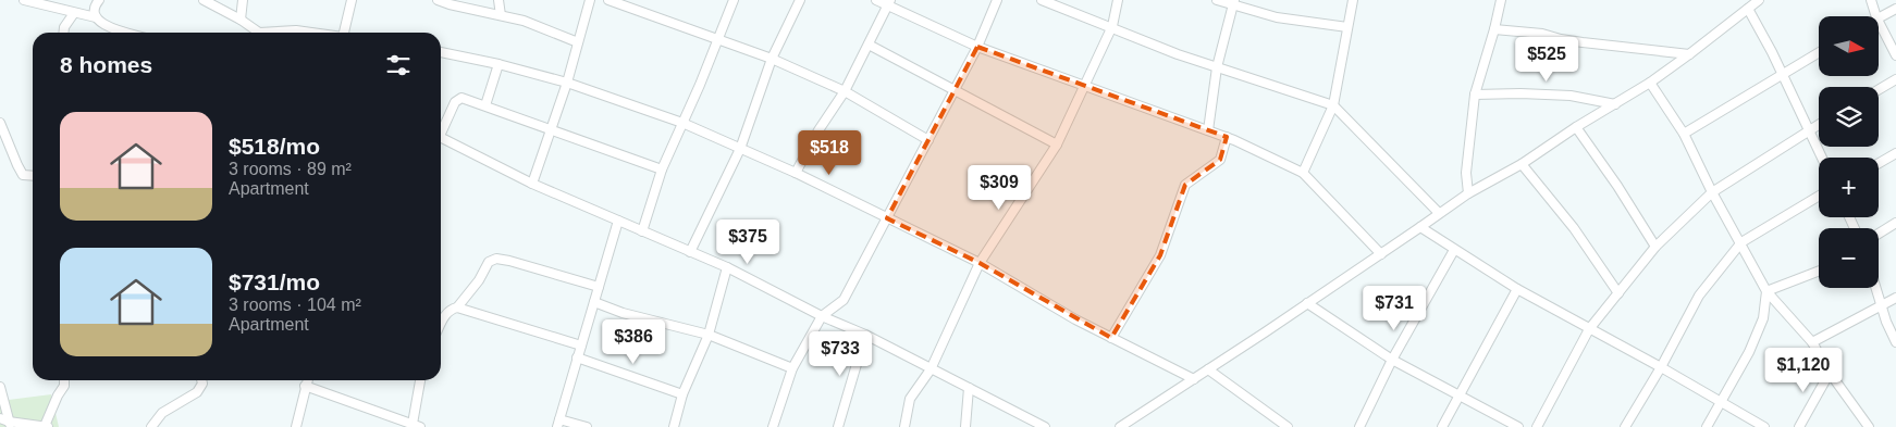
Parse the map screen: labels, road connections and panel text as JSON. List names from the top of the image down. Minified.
{"north":"right","page":{"map_buttons":["+","−"],"heading":"8 homes","price":["$525","$518","$309","$375","$731","$386","$733","$1,120"],"list":[{"name":"$518/mo","note":"3 rooms · 89 m² · Apartment"},{"name":"$731/mo","note":"3 rooms · 104 m² · Apartment"}]}}
